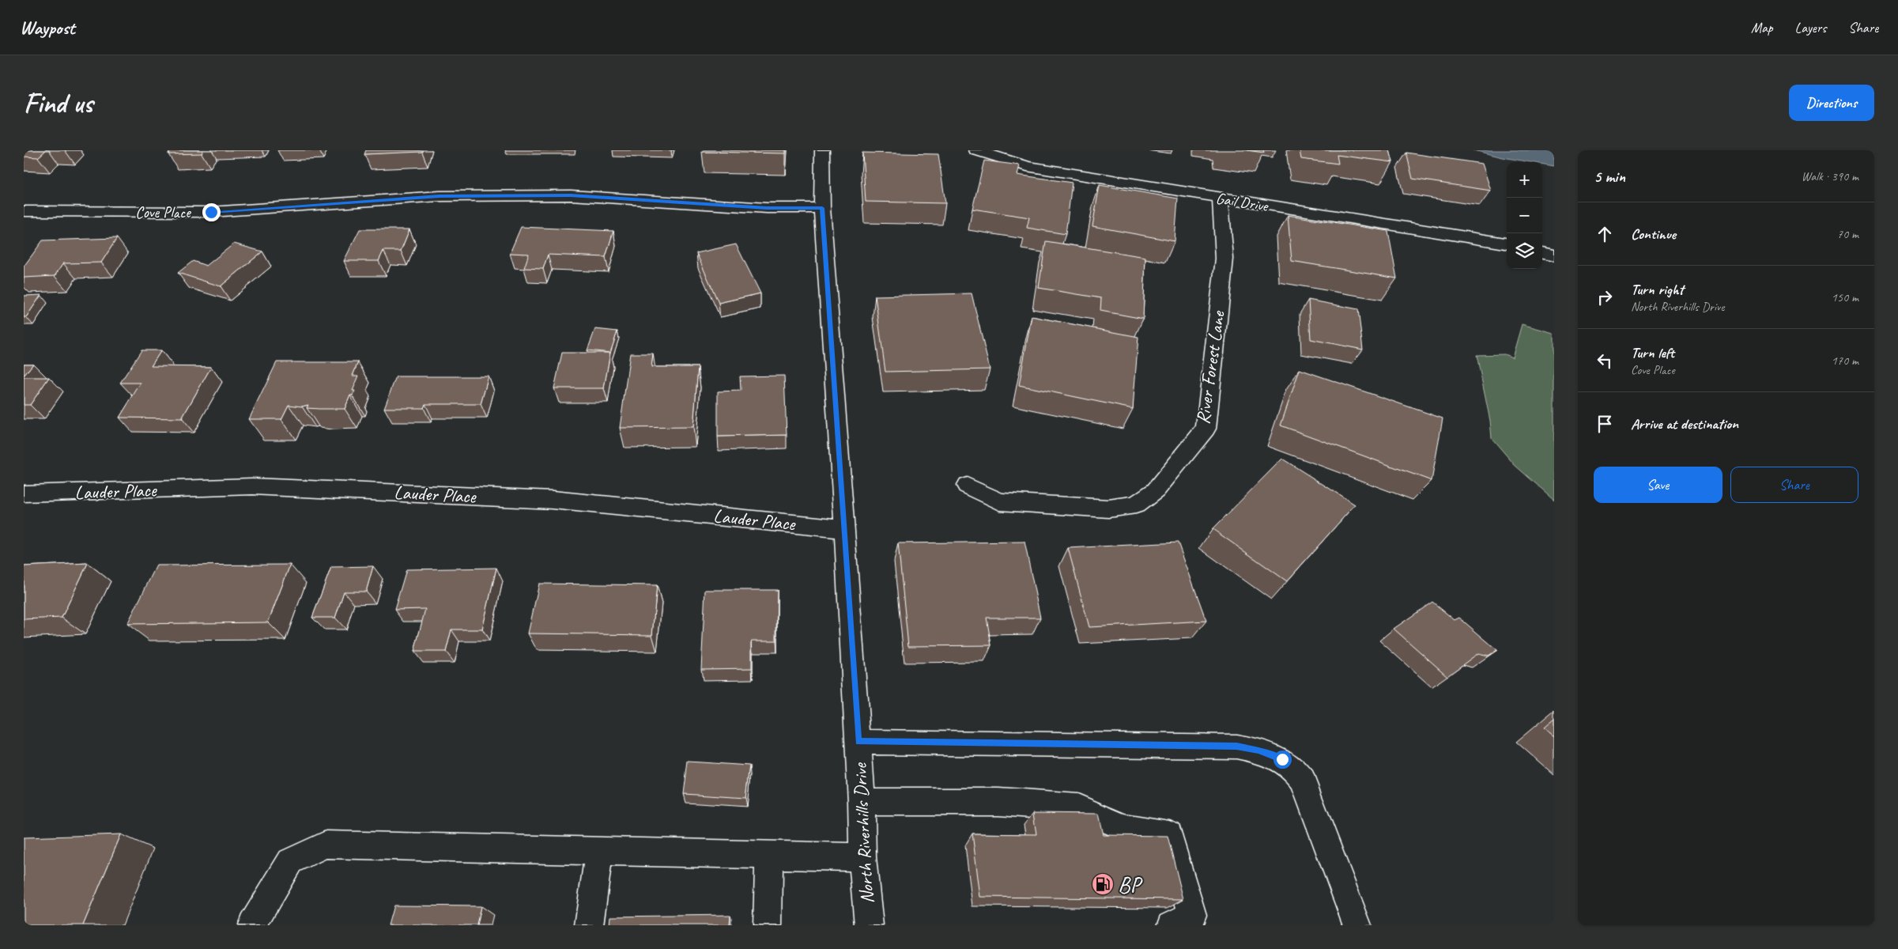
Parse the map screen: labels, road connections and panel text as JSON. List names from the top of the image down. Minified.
{"streets":{"street":["Gail Drive","Cove Place","River Forest Lane","Lauder Place","North Riverhills Drive"]},"crossings":[["Gail Drive","River Forest Lane"],["Cove Place","North Riverhills Drive"],["Lauder Place","North Riverhills Drive"]],"places":{"fuel station":["BP"]},"page":{"header":"Waypost","nav":["Map","Layers","Share"],"buttons":["Directions",["Save","Share"]],"title":"Find us","heading":["5 min","Walk · 390 m"],"map_buttons":["+","−"],"list":[["Continue","70 m"],["Turn right","North Riverhills Drive","150 m"],["Turn left","Cove Place","170 m"],"Arrive at destination"]}}
